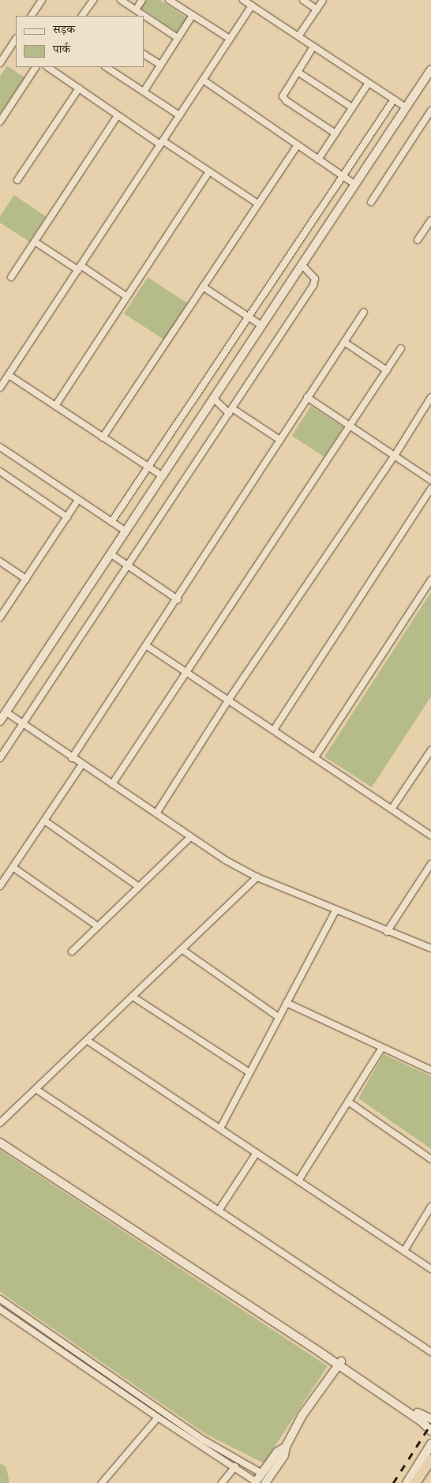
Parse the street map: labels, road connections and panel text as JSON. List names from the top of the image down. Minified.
{"legend":["सड़क","पार्क"]}
